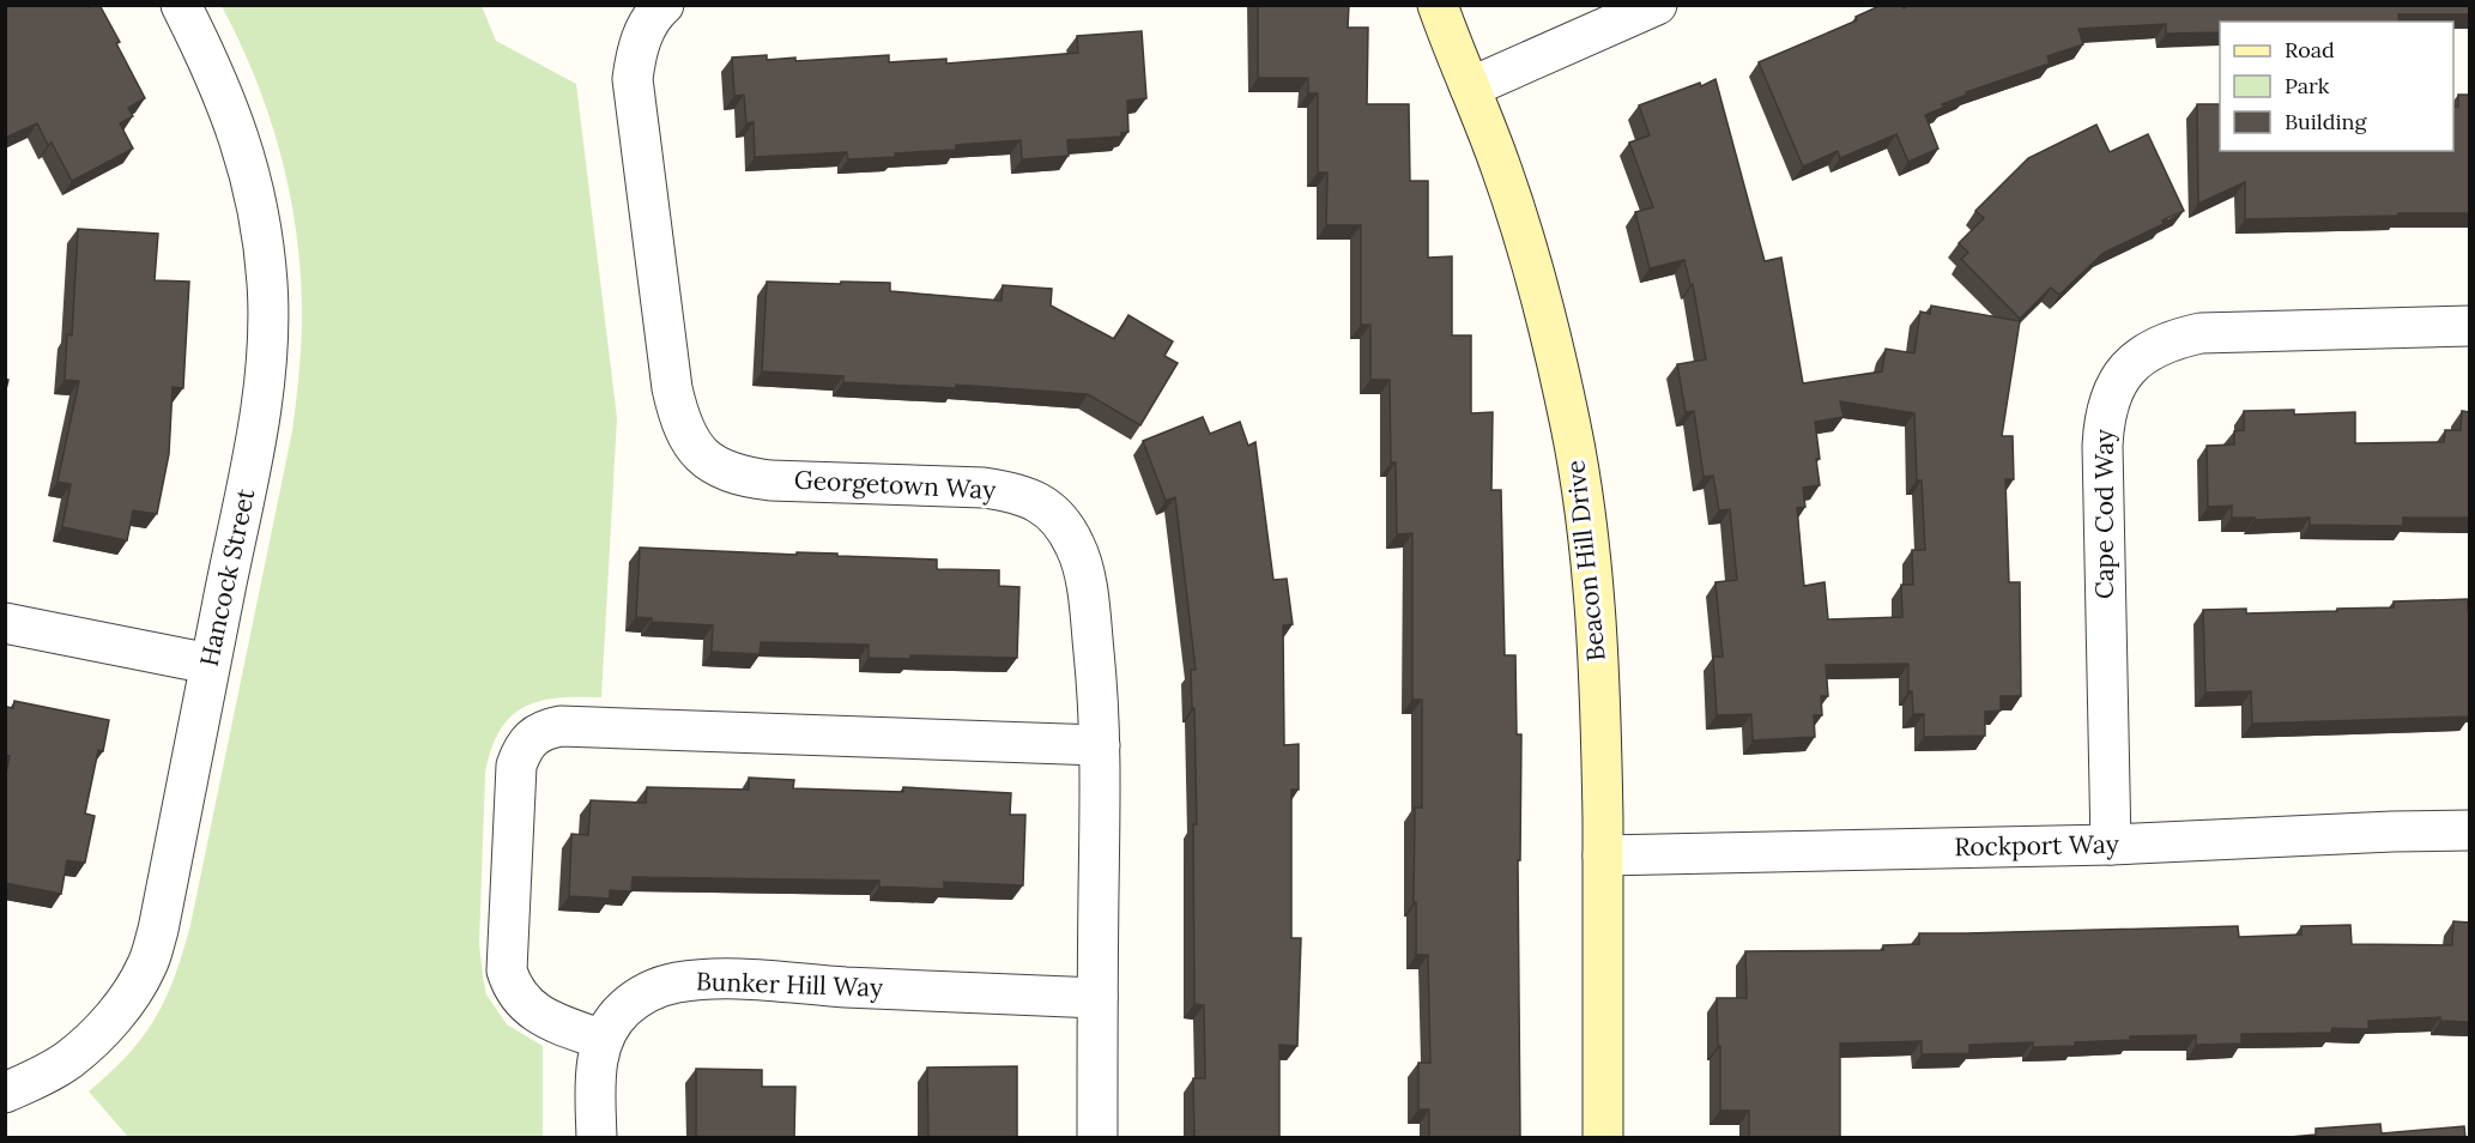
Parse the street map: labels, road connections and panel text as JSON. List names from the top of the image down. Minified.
{"streets":{"street":["Georgetown Way","Cape Cod Way","Beacon Hill Drive","Hancock Street","Rockport Way","Bunker Hill Way"]},"crossings":[["Georgetown Way","Bunker Hill Way"],["Cape Cod Way","Rockport Way"],["Beacon Hill Drive","Rockport Way"]],"legend":["Road","Park","Building"]}
